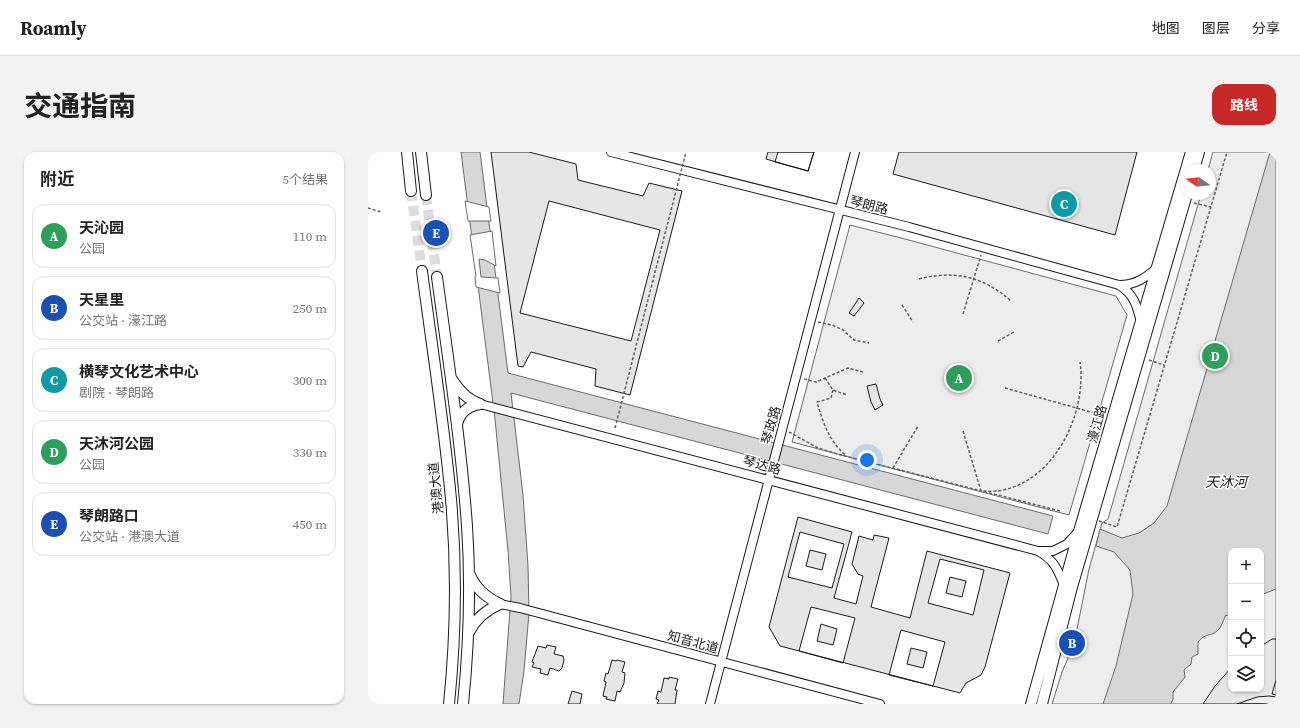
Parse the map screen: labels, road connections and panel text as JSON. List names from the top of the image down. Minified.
{"streets":{"main road":["濠江路","港澳大道"],"street":["琴朗路","琴政路","琴达路","知音北道"]},"crossings":[["琴朗路","琴政路"],["琴政路","琴达路"],["琴政路","知音北道"]],"water":["天沐河"],"north":"left","page":{"header":"Roamly","nav":["地图","图层","分享"],"title":"交通指南","buttons":"路线","heading":["附近","5个结果"],"pins":["C","E","D","A","B"],"list":[{"mark":"A","name":"天沁园","note":"公园","value":"110 m"},{"mark":"B","name":"天星里","note":"公交站 · 濠江路","value":"250 m"},{"mark":"C","name":"横琴文化艺术中心","note":"剧院 · 琴朗路","value":"300 m"},{"mark":"D","name":"天沐河公园","note":"公园","value":"330 m"},{"mark":"E","name":"琴朗路口","note":"公交站 · 港澳大道","value":"450 m"}],"map_buttons":["+","−"]}}
